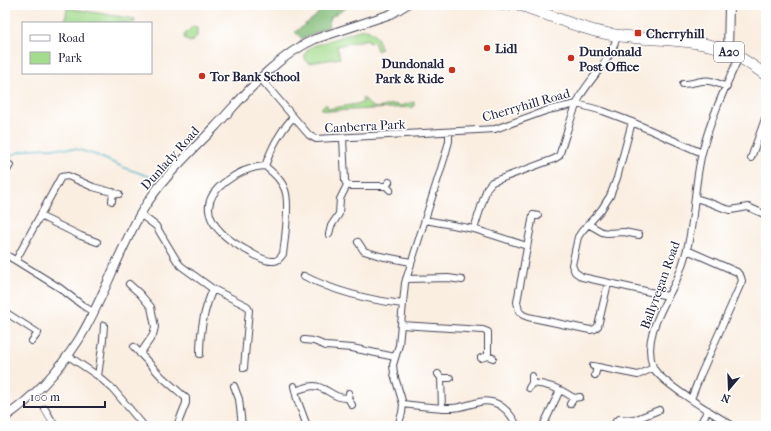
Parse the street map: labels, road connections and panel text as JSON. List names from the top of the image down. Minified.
{"streets":{"highway":["A20"],"street":["Cherryhill Road","Canberra Park","Dunlady Road","Ballyregan Road"]},"crossings":[["A20","Cherryhill Road"],["A20","Ballyregan Road"],["Cherryhill Road","Canberra Park"],["Canberra Park","Dunlady Road"]],"places":{"transit":["Cherryhill"],"other":["Lidl","Dundonald Post Office","Dundonald Park & Ride","Tor Bank School"]},"legend":["Road","Park"],"scale_bar":"100 m","north":"bottom"}
